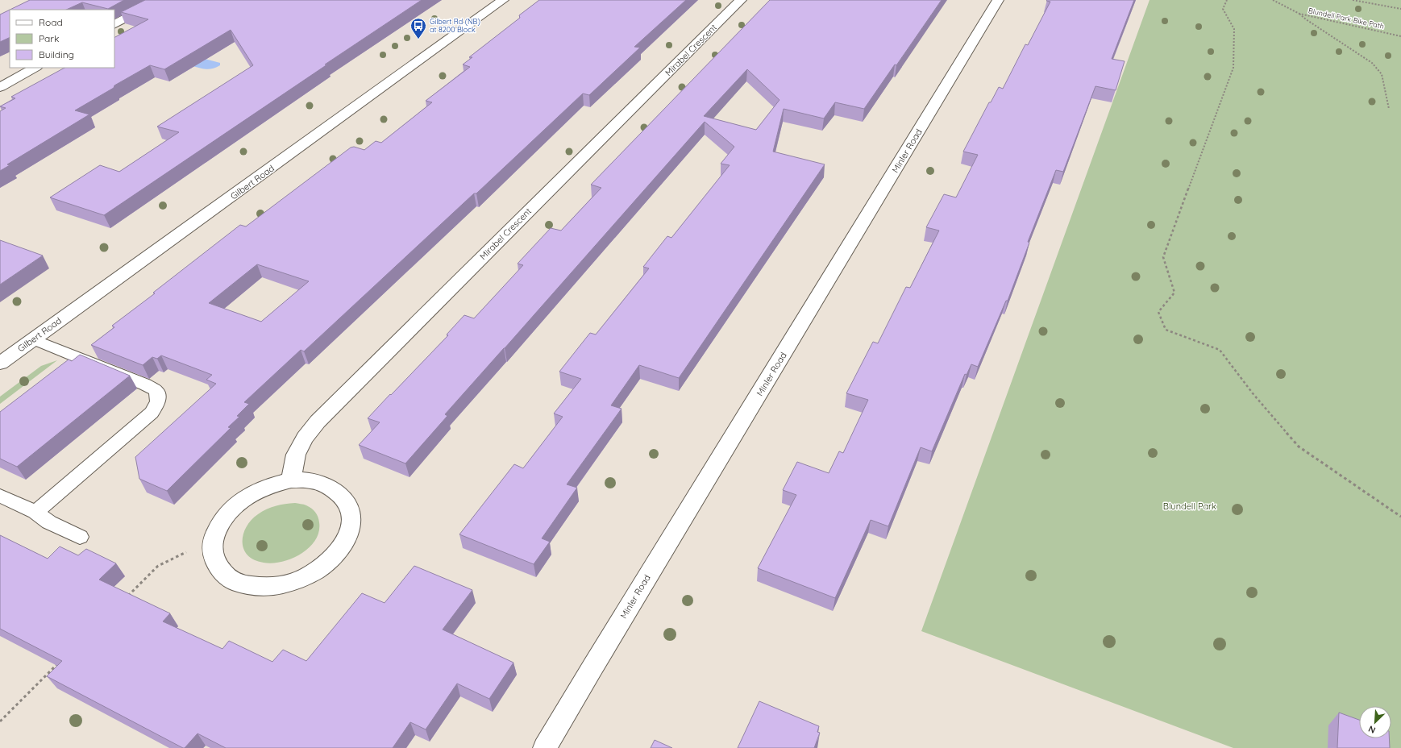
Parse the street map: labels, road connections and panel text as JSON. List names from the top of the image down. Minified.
{"streets":{"street":["Mirabel Crescent","Minler Road","Gilbert Road"],"path":["Blundell Park Bike Path"]},"parks":["Blundell Park"],"places":{"bus stop":["Gilbert Rd (NB) at 8200 Block"]},"legend":["Road","Park","Building"],"north":"bottom left"}
